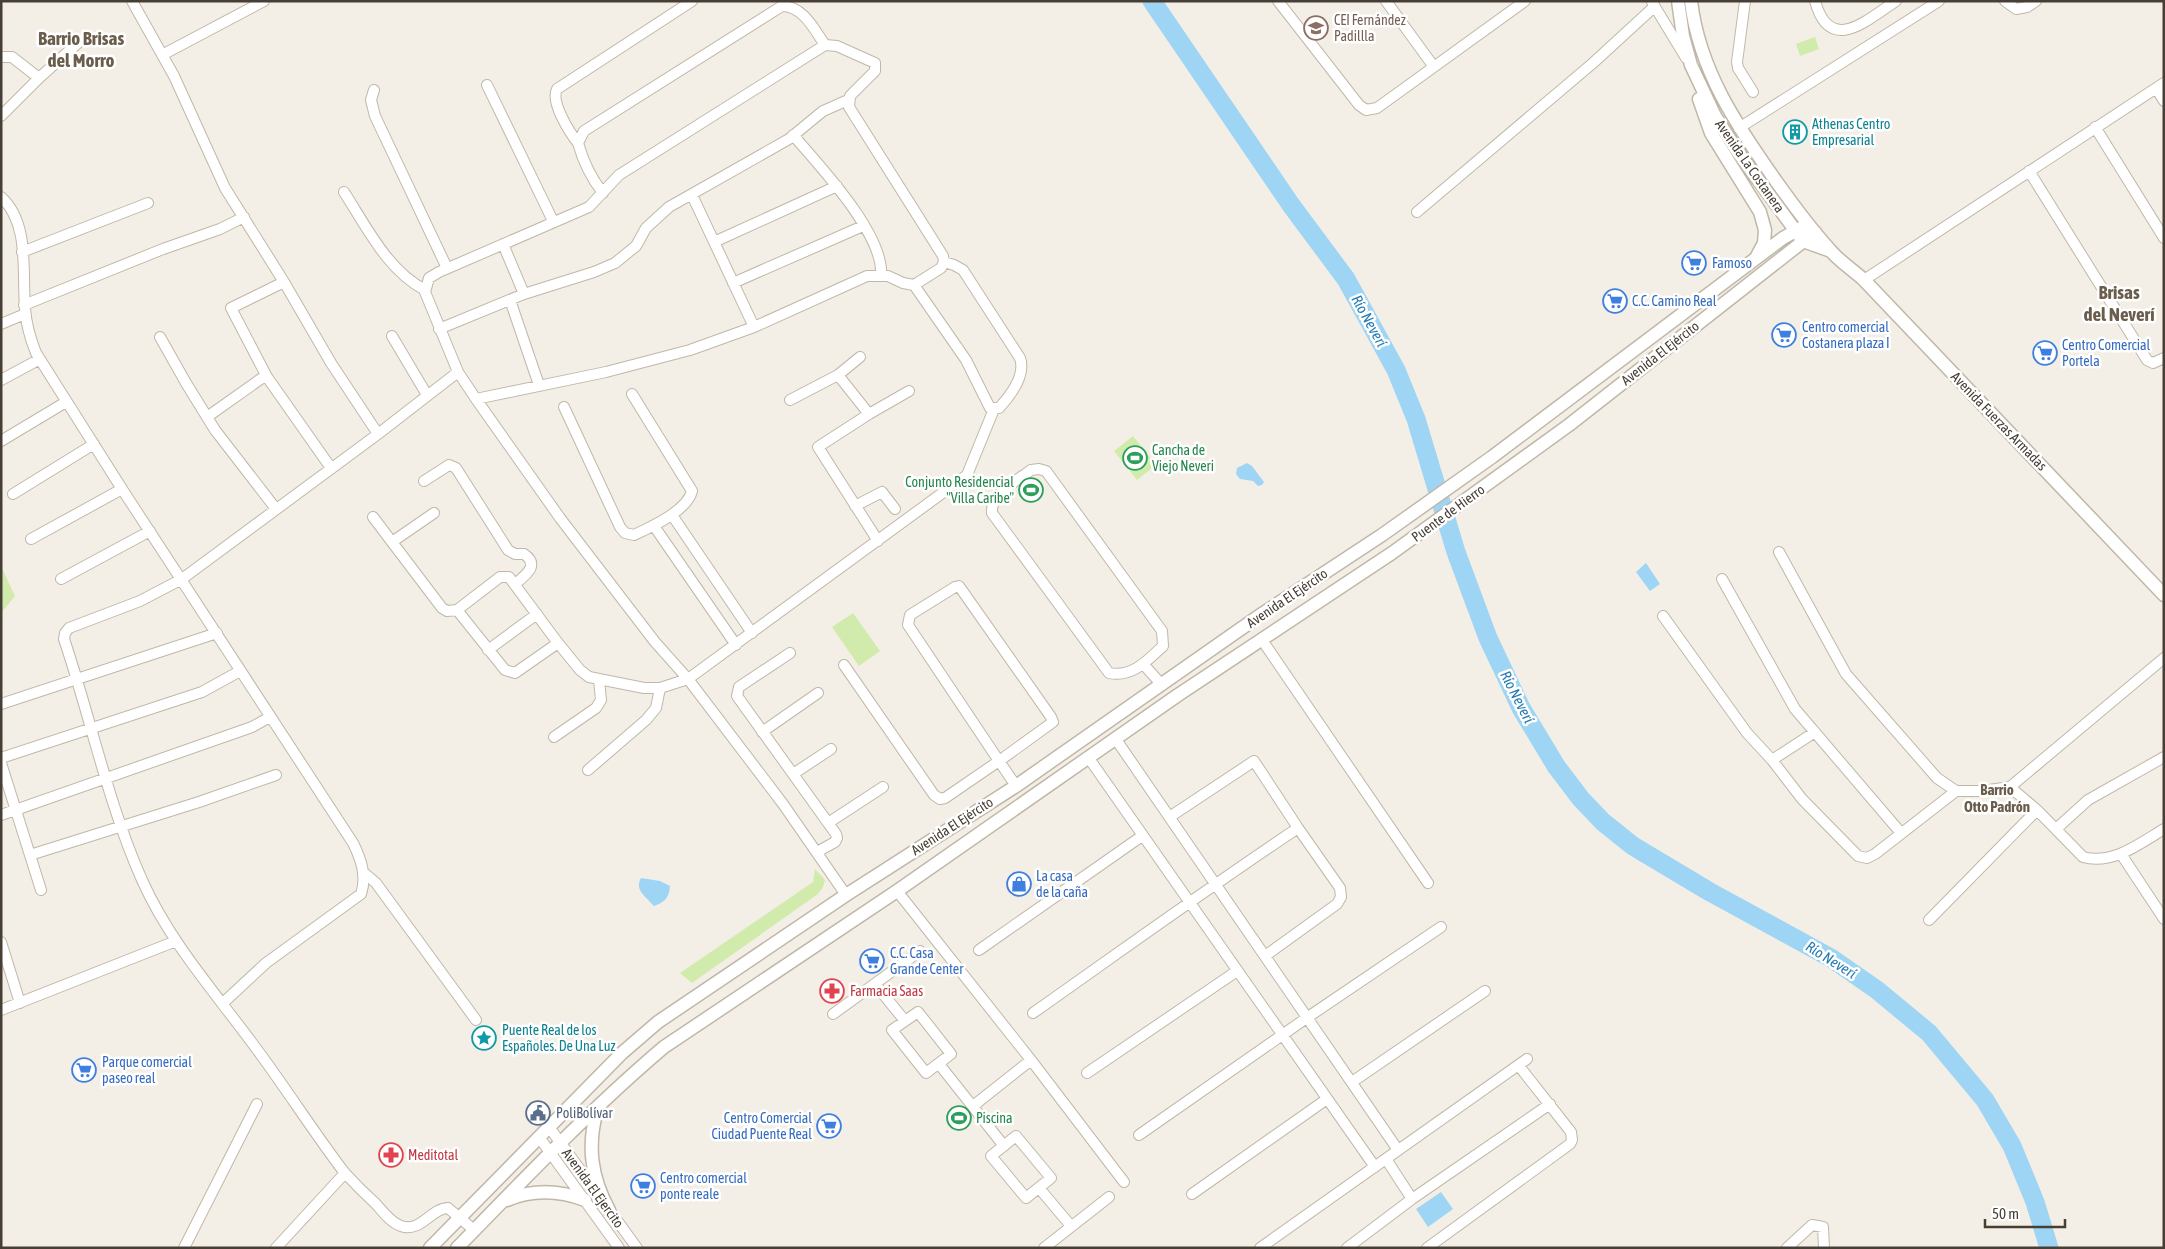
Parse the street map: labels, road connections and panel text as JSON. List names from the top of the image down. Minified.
{"streets":{"street":["Avenida La Costanera","Avenida El Ejército","Avenida Fuerzas Armadas","Puente de Hierro","Avenida El Ejercito"]},"crossings":[["Avenida La Costanera","Avenida El Ejército"],["Avenida La Costanera","Avenida Fuerzas Armadas"],["Avenida El Ejército","Puente de Hierro"],["Avenida El Ejército","Avenida El Ejercito"]],"districts":["Barrio Brisas del Morro","Brisas del Neverí","Barrio Otto Padrón"],"water":["Río Neverí"],"places":{"school or university":["CEI Fernández Padillla"],"building":["Athenas Centro Empresarial"],"supermarket":["Famoso","C.C. Camino Real","Centro comercial Costanera plaza I","Centro Comercial Portela","C.C. Casa Grande Center","Parque comercial paseo real","Centro Comercial Ciudad Puente Real","Centro comercial ponte reale"],"sports":["Cancha de Viejo Neveri","Conjunto Residencial \"Villa Caribe\"","Piscina"],"shop":["La casa de la caña"],"pharmacy":["Farmacia Saas","Meditotal"],"place":["Puente Real de los Españoles. De Una Luz"],"public building":["PoliBolívar"]},"scale_bar":"50 m"}
